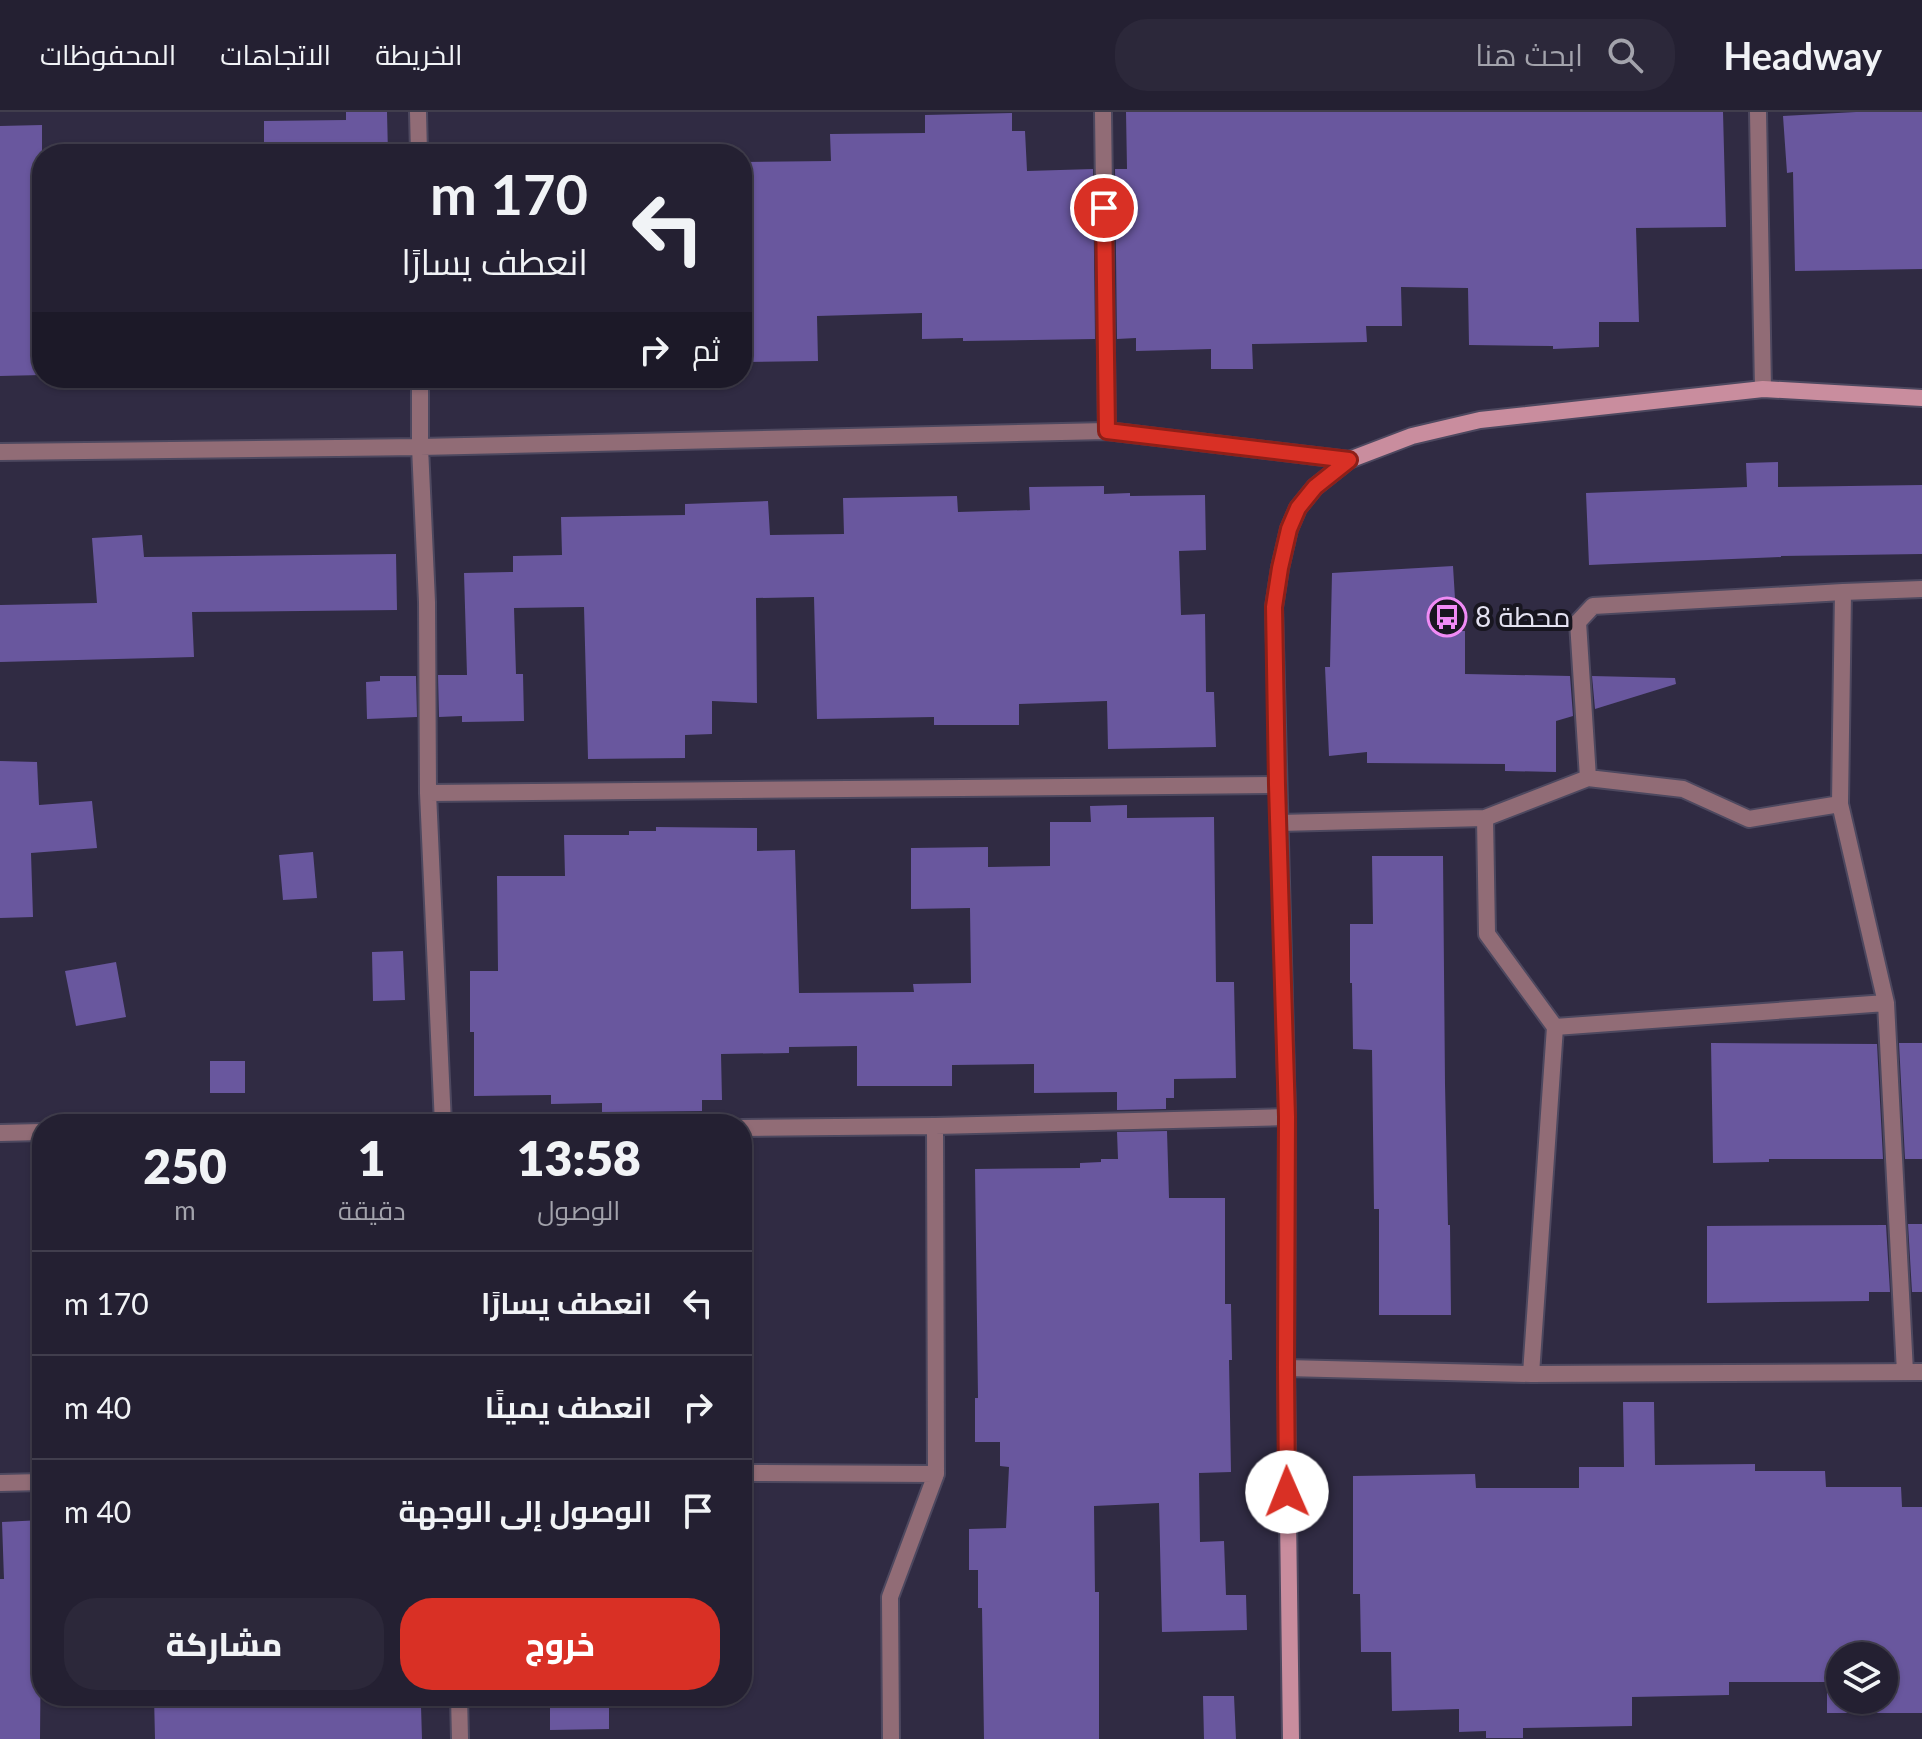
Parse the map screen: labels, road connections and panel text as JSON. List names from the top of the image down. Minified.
{"places":{"bus stop":["محطة 8"]},"page":{"header":"Headway","search":"ابحث هنا","nav":["الخريطة","الاتجاهات","المحفوظات"],"turn":["170 m","انعطف يسارًا"],"then":"ثم","eta":["13:58","الوصول","1","دقيقة","250","m"],"list":[{"name":"انعطف يسارًا","value":"170 m"},{"name":"انعطف يمينًا","value":"40 m"},{"name":"الوصول إلى الوجهة","value":"40 m"}],"buttons":["خروج","مشاركة"]}}
